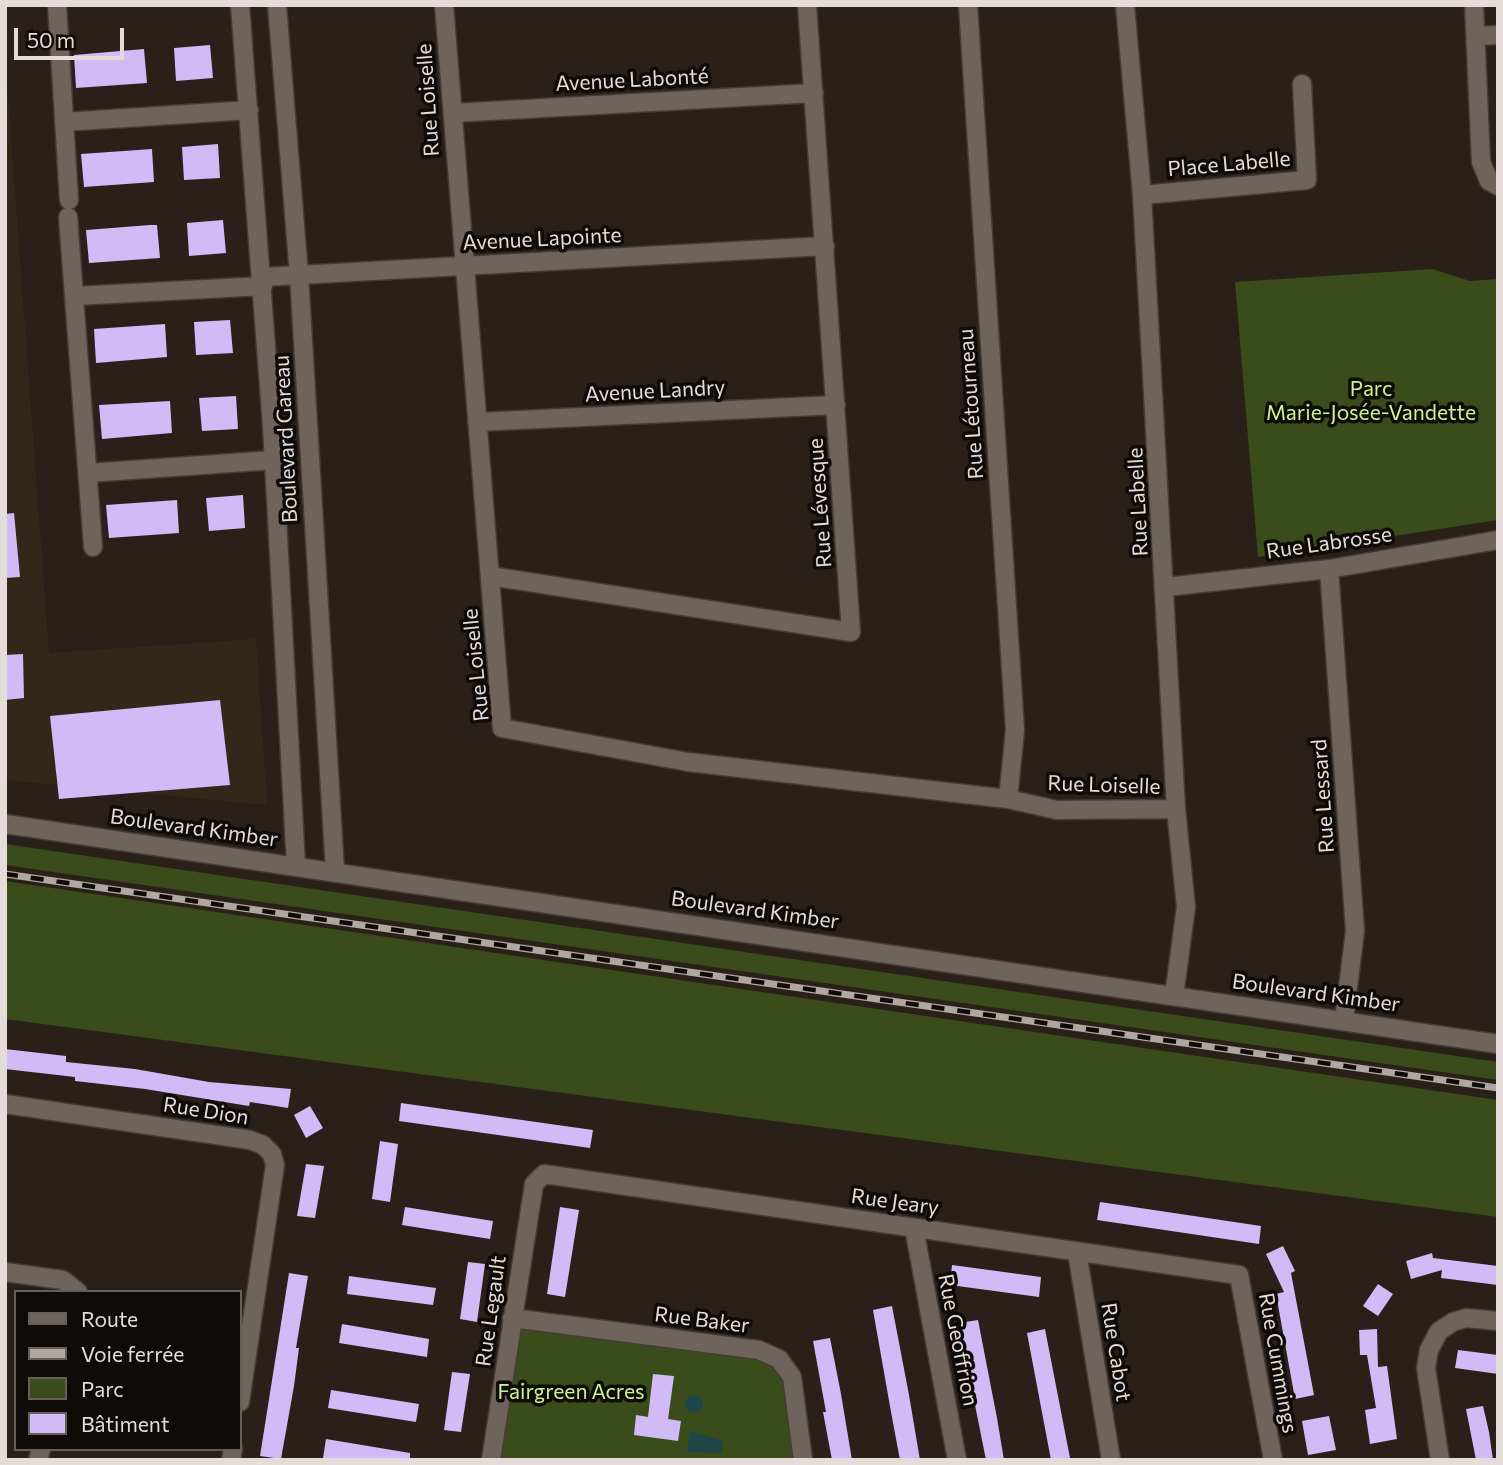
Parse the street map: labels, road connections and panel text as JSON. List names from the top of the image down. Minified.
{"streets":{"street":["Avenue Labonté","Rue Loiselle","Place Labelle","Avenue Lapointe","Avenue Landry","Rue Létourneau","Boulevard Gareau","Rue Labelle","Rue Lévesque","Rue Labrosse","Rue Lessard","Boulevard Kimber","Rue Dion","Rue Jeary","Rue Legault","Rue Baker","Rue Geoffrion","Rue Cabot","Rue Cummings"]},"crossings":[["Avenue Labonté","Rue Loiselle"],["Avenue Labonté","Rue Lévesque"],["Rue Loiselle","Avenue Lapointe"],["Rue Loiselle","Avenue Landry"],["Rue Loiselle","Rue Létourneau"],["Rue Loiselle","Rue Labelle"],["Rue Loiselle","Rue Lévesque"],["Place Labelle","Rue Labelle"],["Avenue Lapointe","Boulevard Gareau"],["Avenue Lapointe","Rue Lévesque"],["Avenue Landry","Rue Lévesque"],["Boulevard Gareau","Boulevard Kimber"],["Rue Labelle","Rue Labrosse"],["Rue Labelle","Boulevard Kimber"],["Rue Labrosse","Rue Lessard"],["Rue Lessard","Boulevard Kimber"],["Rue Jeary","Rue Legault"],["Rue Jeary","Rue Geoffrion"],["Rue Jeary","Rue Cabot"],["Rue Jeary","Rue Cummings"],["Rue Legault","Rue Baker"]],"parks":["Parc Marie-Josée-Vandette","Fairgreen Acres"],"legend":["Route","Voie ferrée","Parc","Bâtiment"],"scale_bar":"50 m"}
